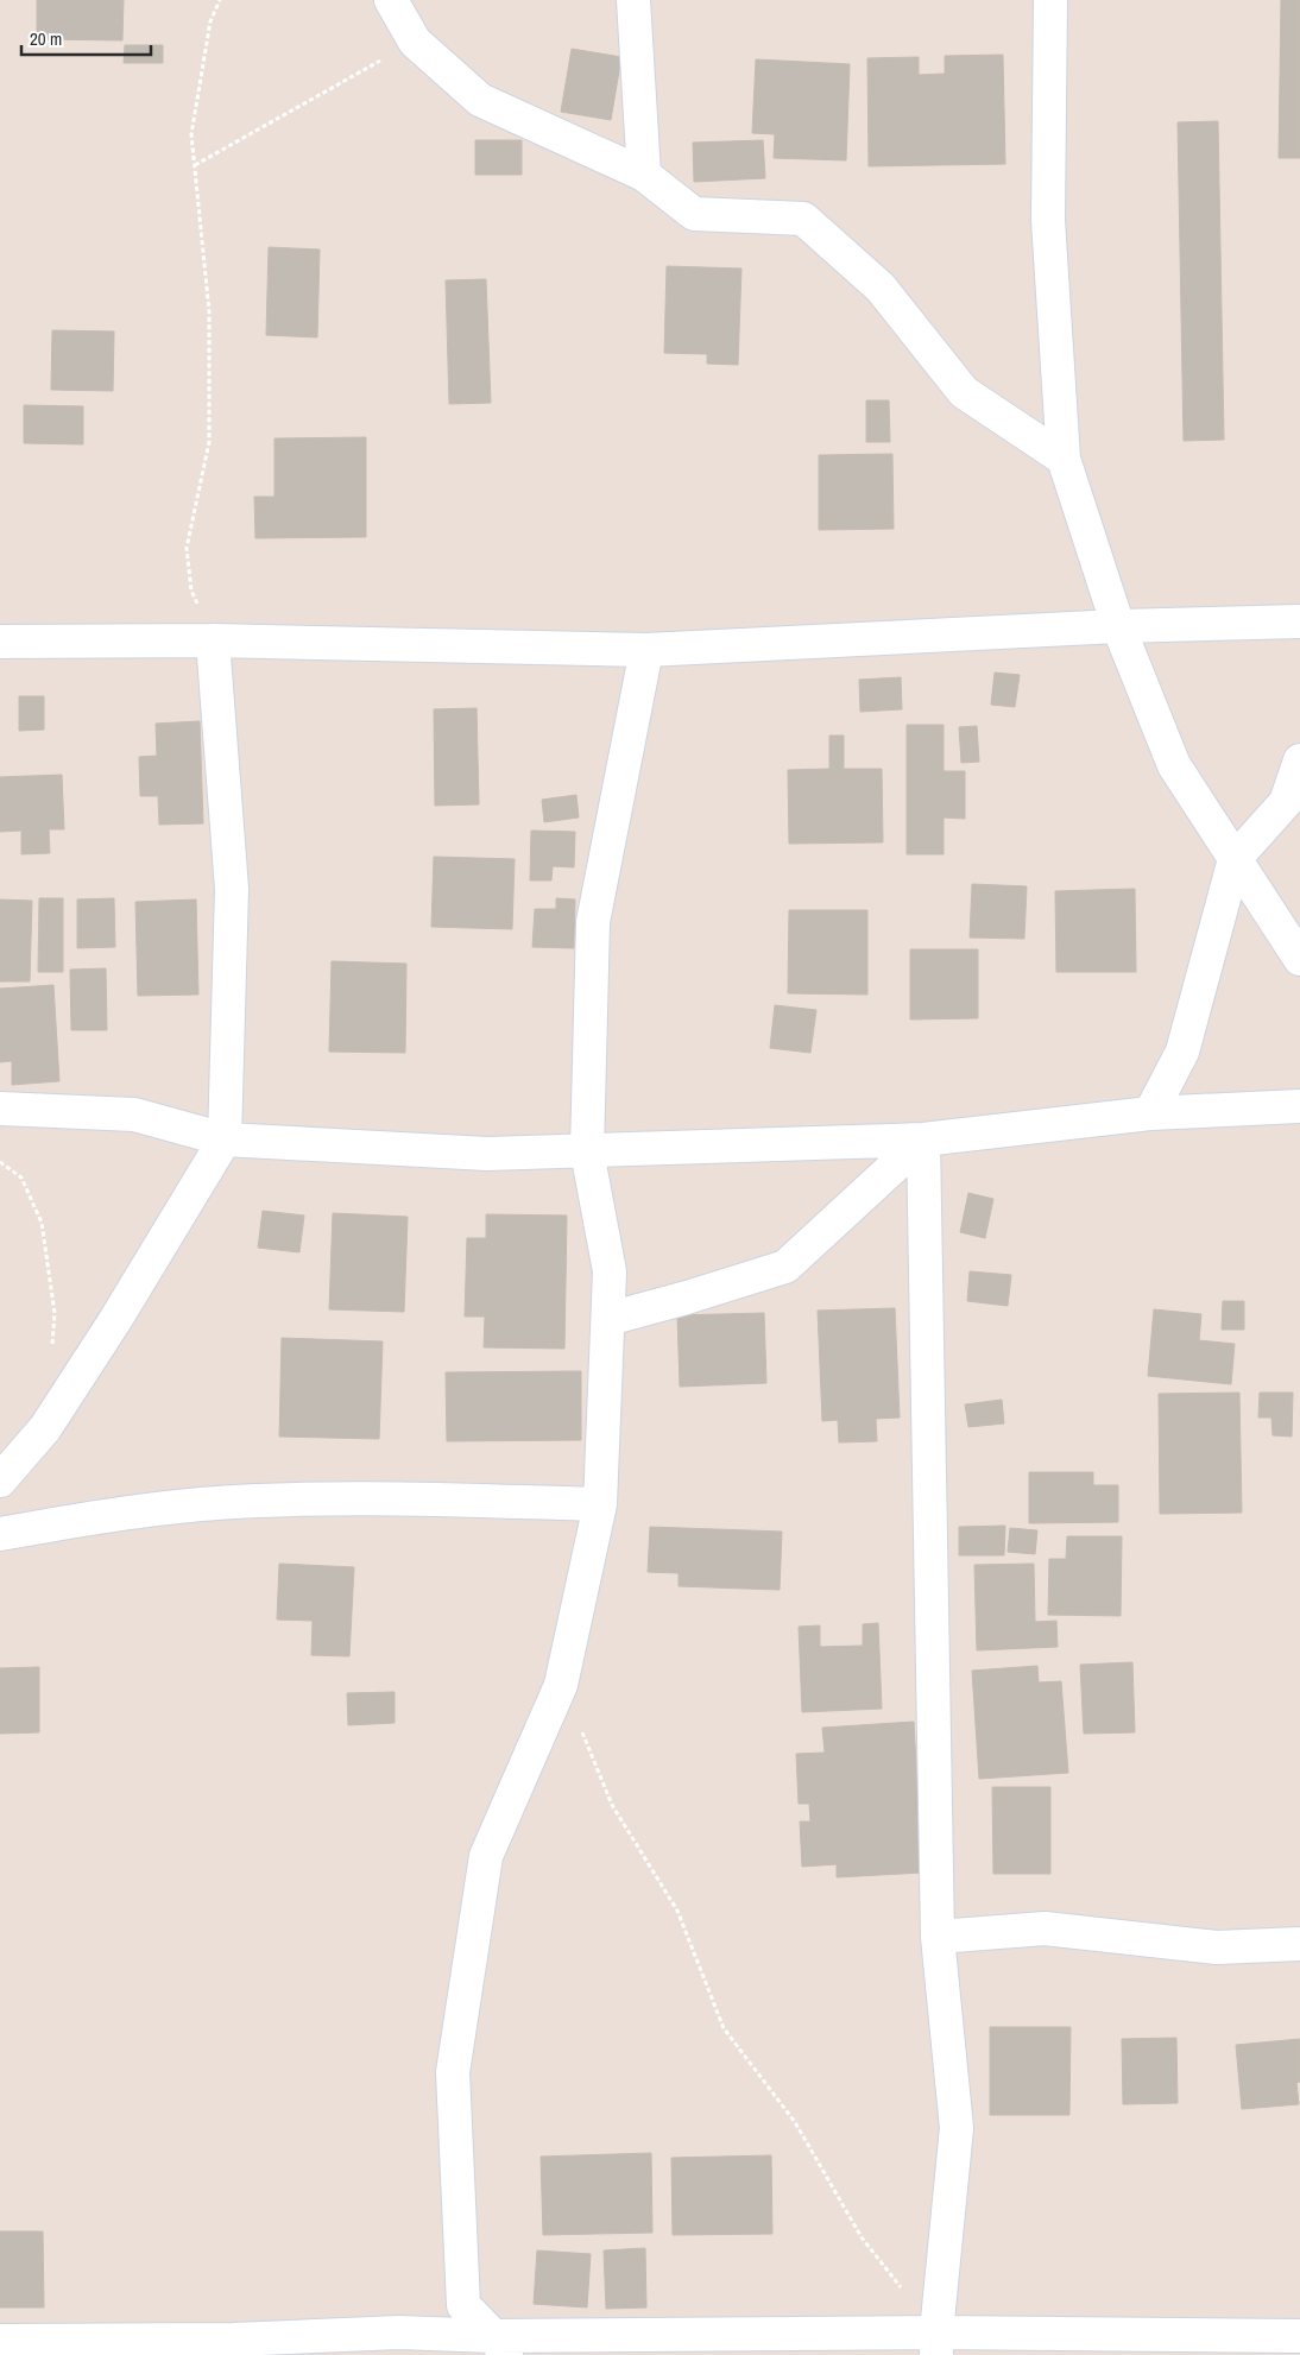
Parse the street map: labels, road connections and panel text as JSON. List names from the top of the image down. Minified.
{"scale_bar":"20 m"}
